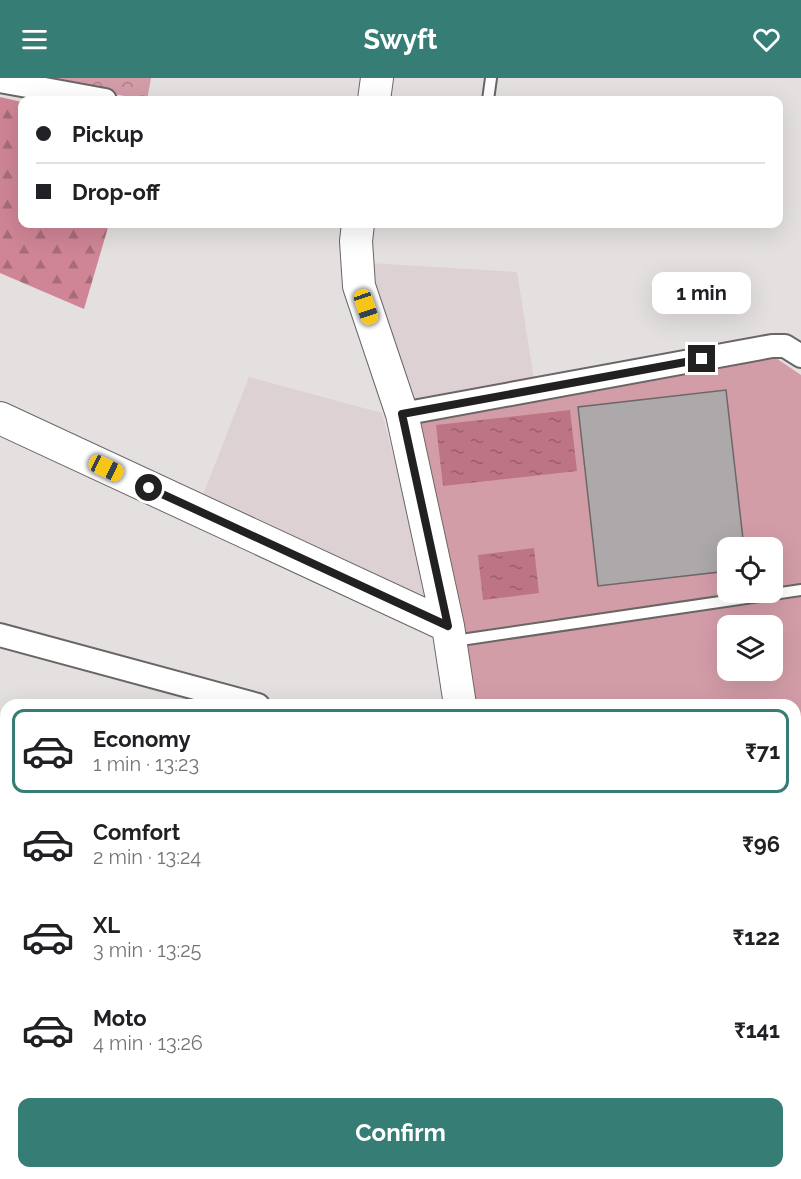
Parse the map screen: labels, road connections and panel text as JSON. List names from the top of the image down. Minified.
{"page":{"header":"Swyft","banner":["Pickup","Drop-off"],"bubble":"1 min","list":[{"name":"Economy","note":"1 min · 13:23","value":"₹71"},{"name":"Comfort","note":"2 min · 13:24","value":"₹96"},{"name":"XL","note":"3 min · 13:25","value":"₹122"},{"name":"Moto","note":"4 min · 13:26","value":"₹141"}],"buttons":"Confirm"}}
